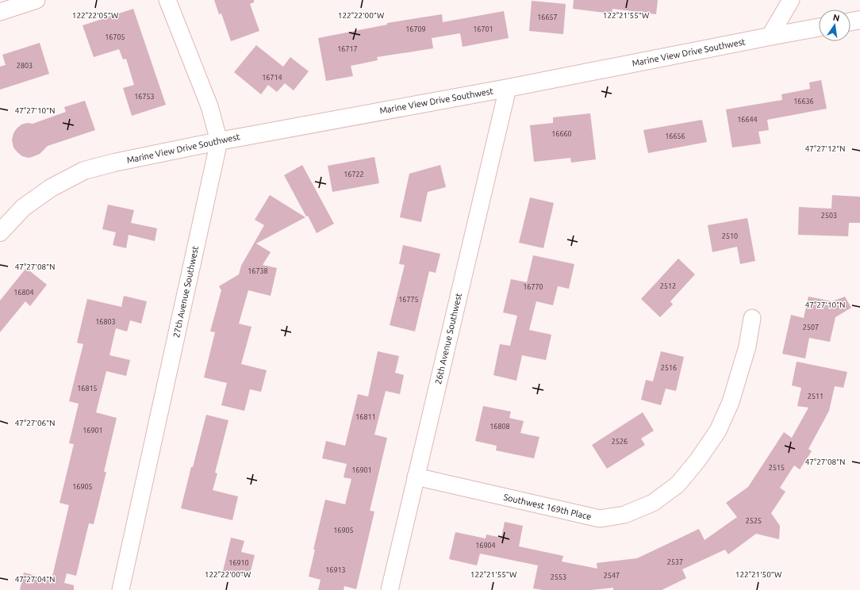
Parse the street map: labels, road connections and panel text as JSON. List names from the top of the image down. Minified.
{"streets":{"street":["Marine View Drive Southwest","27th Avenue Southwest","26th Avenue Southwest","Southwest 169th Place"]},"crossings":[["Marine View Drive Southwest","27th Avenue Southwest"],["Marine View Drive Southwest","26th Avenue Southwest"],["26th Avenue Southwest","Southwest 169th Place"]],"house_numbers":["16657","16709","16701","16705","16717","2803","16714","16753","16636","16644","16660","16656","16722","2503","2510","16738","2512","16770","16804","16775","16803","2507","2516","16815","2511","16811","16808","16901","2526","2515","16901","16905","2525","16905","16904","2537","16910","16913","2547","2553"],"north":"top","coordinates":["122°22'00\"W","122°21'55\"W","122°22'05\"W","47°27'10\"N","47°27'12\"N","47°27'08\"N","47°27'06\"N","122°21'50\"W","47°27'04\"N"]}
